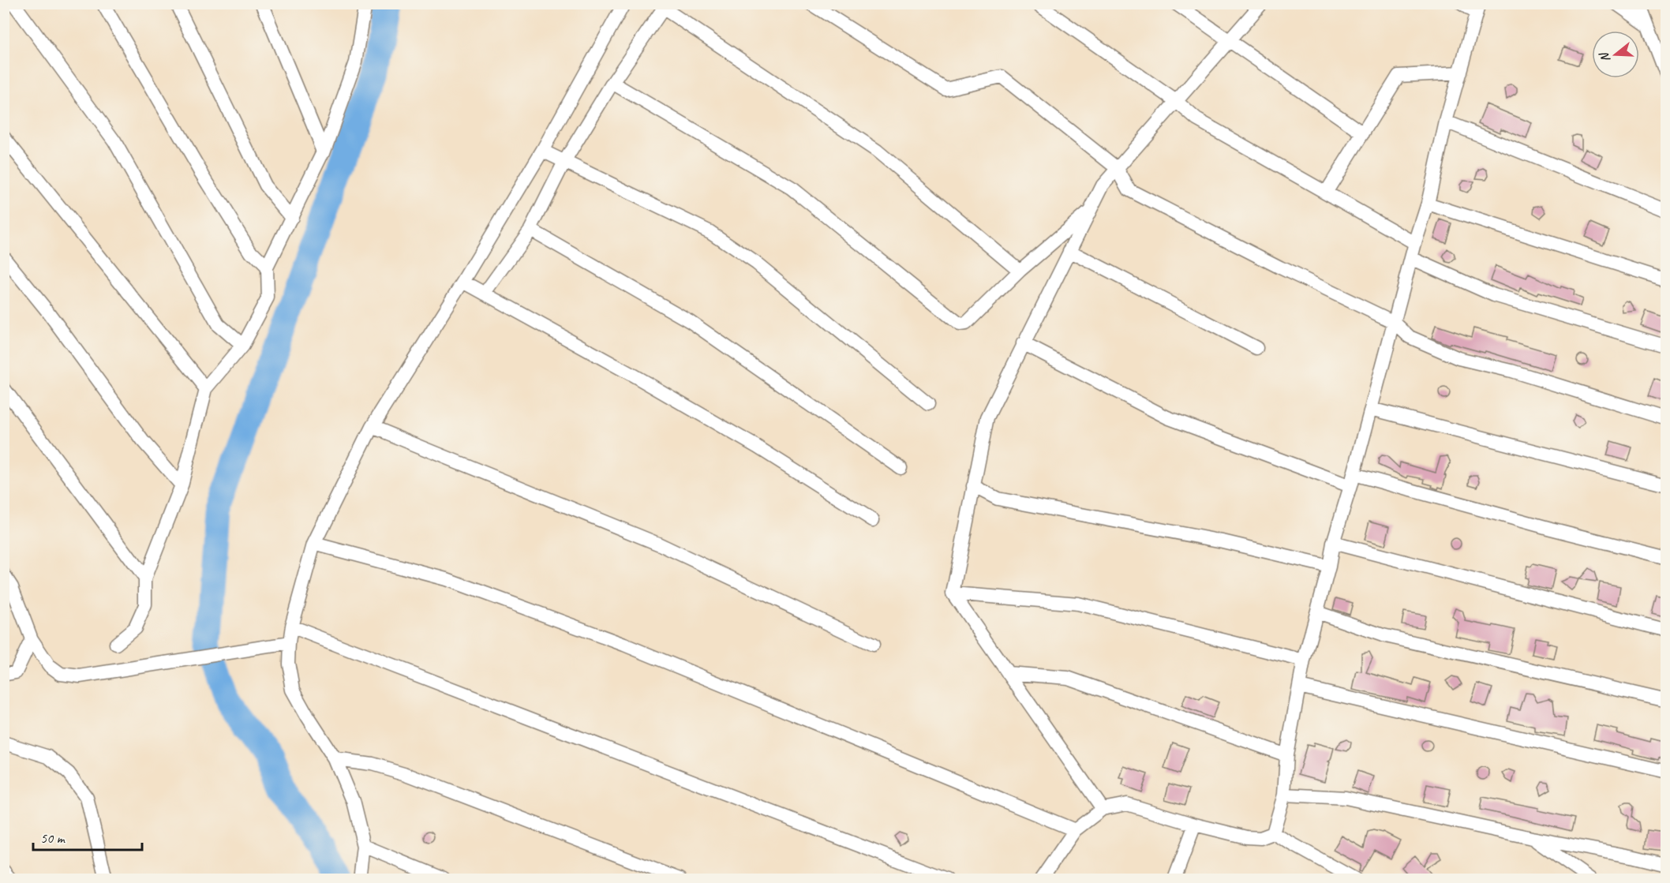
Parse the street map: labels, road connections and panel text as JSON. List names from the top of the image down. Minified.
{"scale_bar":"50 m","north":"left"}
